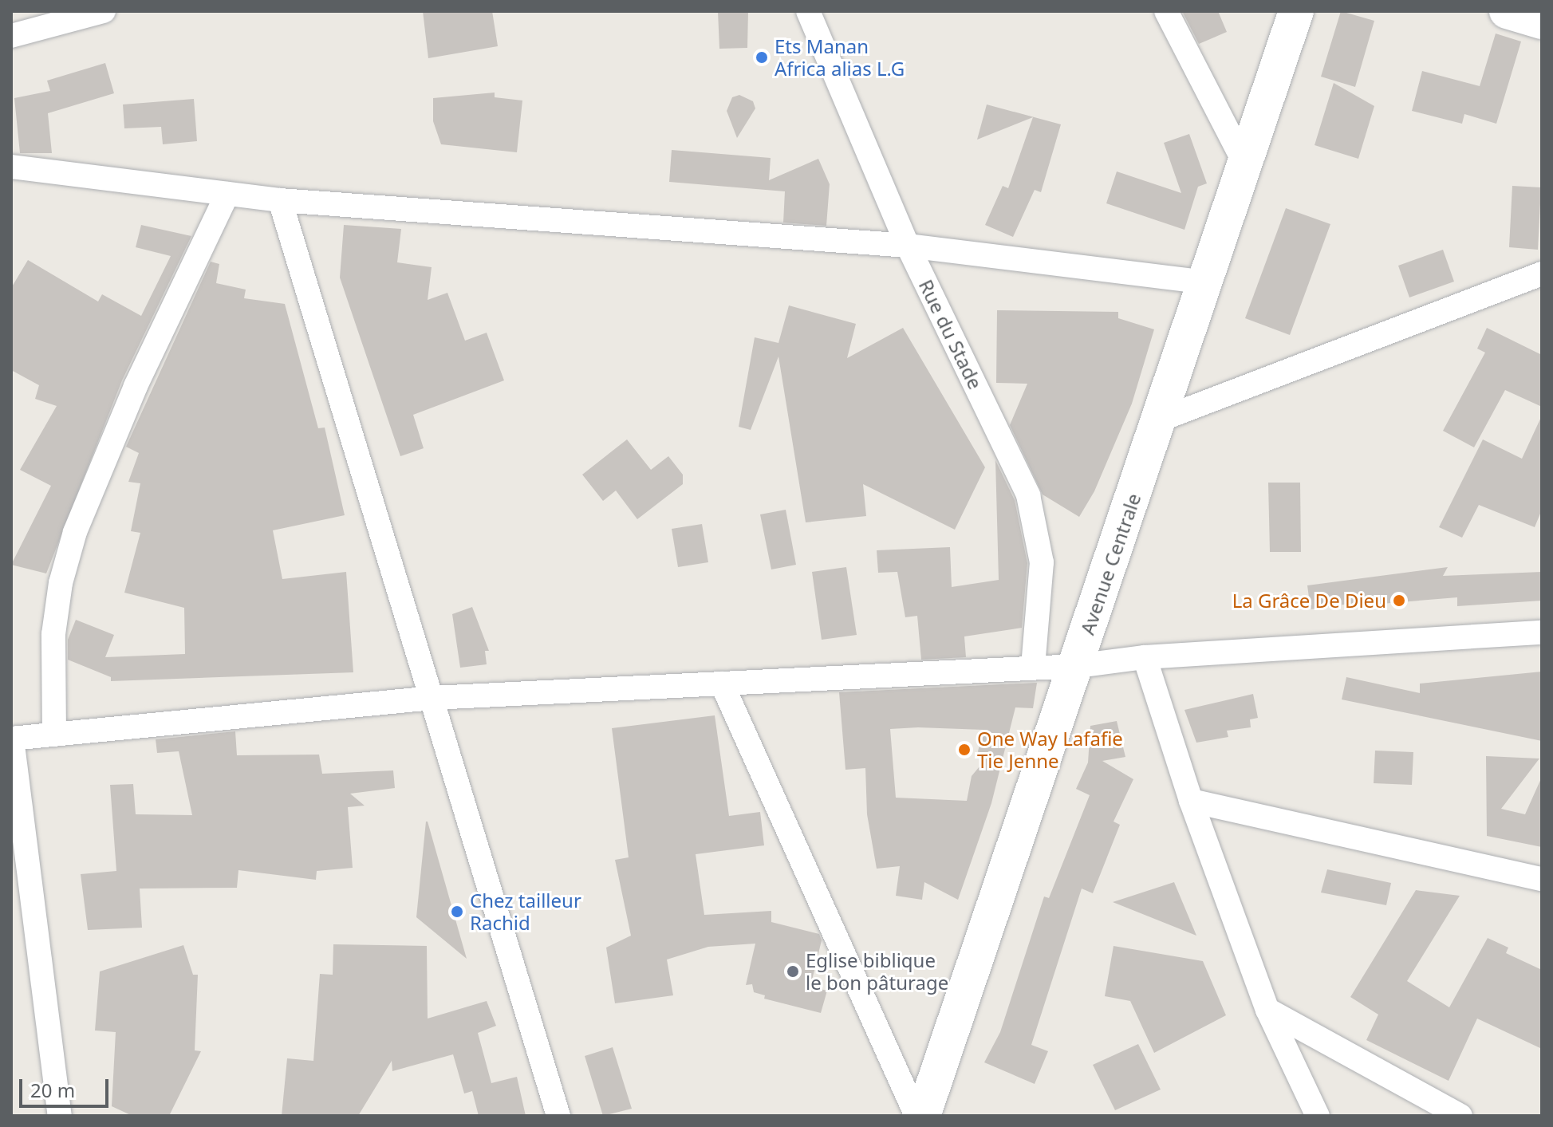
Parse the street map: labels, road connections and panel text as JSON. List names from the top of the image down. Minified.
{"streets":{"main road":["Avenue Centrale"],"street":["Rue du Stade"]},"places":["Ets Manan Africa alias L.G","La Grâce De Dieu","One Way Lafafie Tie Jenne","Chez tailleur Rachid","Eglise biblique le bon pâturage"],"scale_bar":"20 m"}
